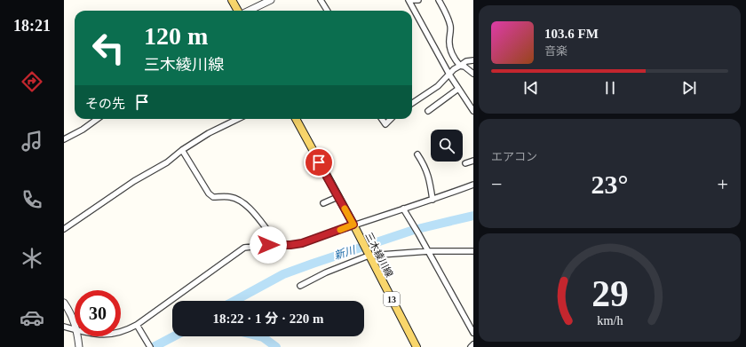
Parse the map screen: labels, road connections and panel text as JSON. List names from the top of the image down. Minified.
{"streets":{"main road":["三木綾川線","13"]},"water":["新川"],"page":{"tabs":"18:21","turn":["120 m","三木綾川線"],"song":["103.6 FM","音楽"],"then":"その先","tile":"エアコン","heat":["−","23°","+"],"limit":"30","trip":"18:22 · 1 分 · 220 m","gauge":["29","km/h"]}}
